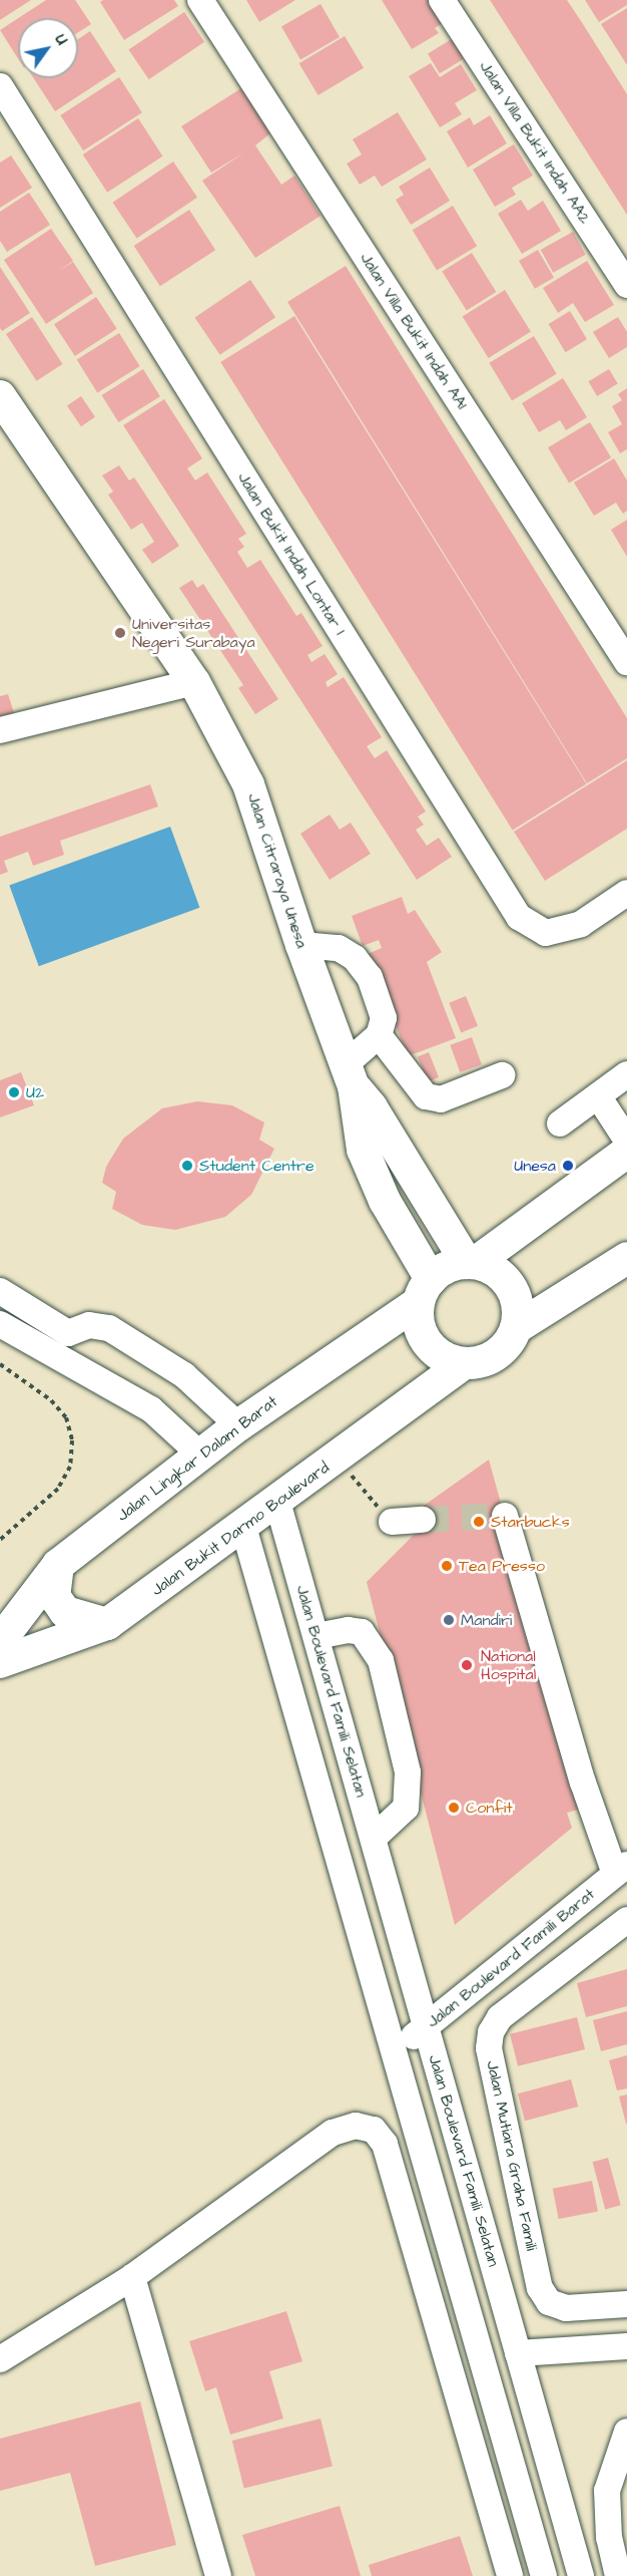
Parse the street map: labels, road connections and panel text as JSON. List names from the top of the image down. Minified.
{"streets":{"main road":["Jalan Citraraya Unesa","Jalan Lingkar Dalam Barat","Jalan Bukit Darmo Boulevard"],"street":["Jalan Villa Bukit Indah AA2","Jalan Villa Bukit Indah AA1","Jalan Bukit Indah Lontar 1","Jalan Boulevard Famili Selatan","Jalan Boulevard Famili Barat","Jalan Mutiara Graha Famili"]},"crossings":[["Jalan Citraraya Unesa","Jalan Lingkar Dalam Barat"],["Jalan Citraraya Unesa","Jalan Bukit Darmo Boulevard"],["Jalan Lingkar Dalam Barat","Jalan Bukit Darmo Boulevard"],["Jalan Bukit Darmo Boulevard","Jalan Boulevard Famili Selatan"],["Jalan Boulevard Famili Selatan","Jalan Boulevard Famili Barat"]],"places":["Universitas Negeri Surabaya","U2","Student Centre","Unesa","Starbucks","Tea Presso","Mandiri","National Hospital","Confit"],"north":"top right"}
